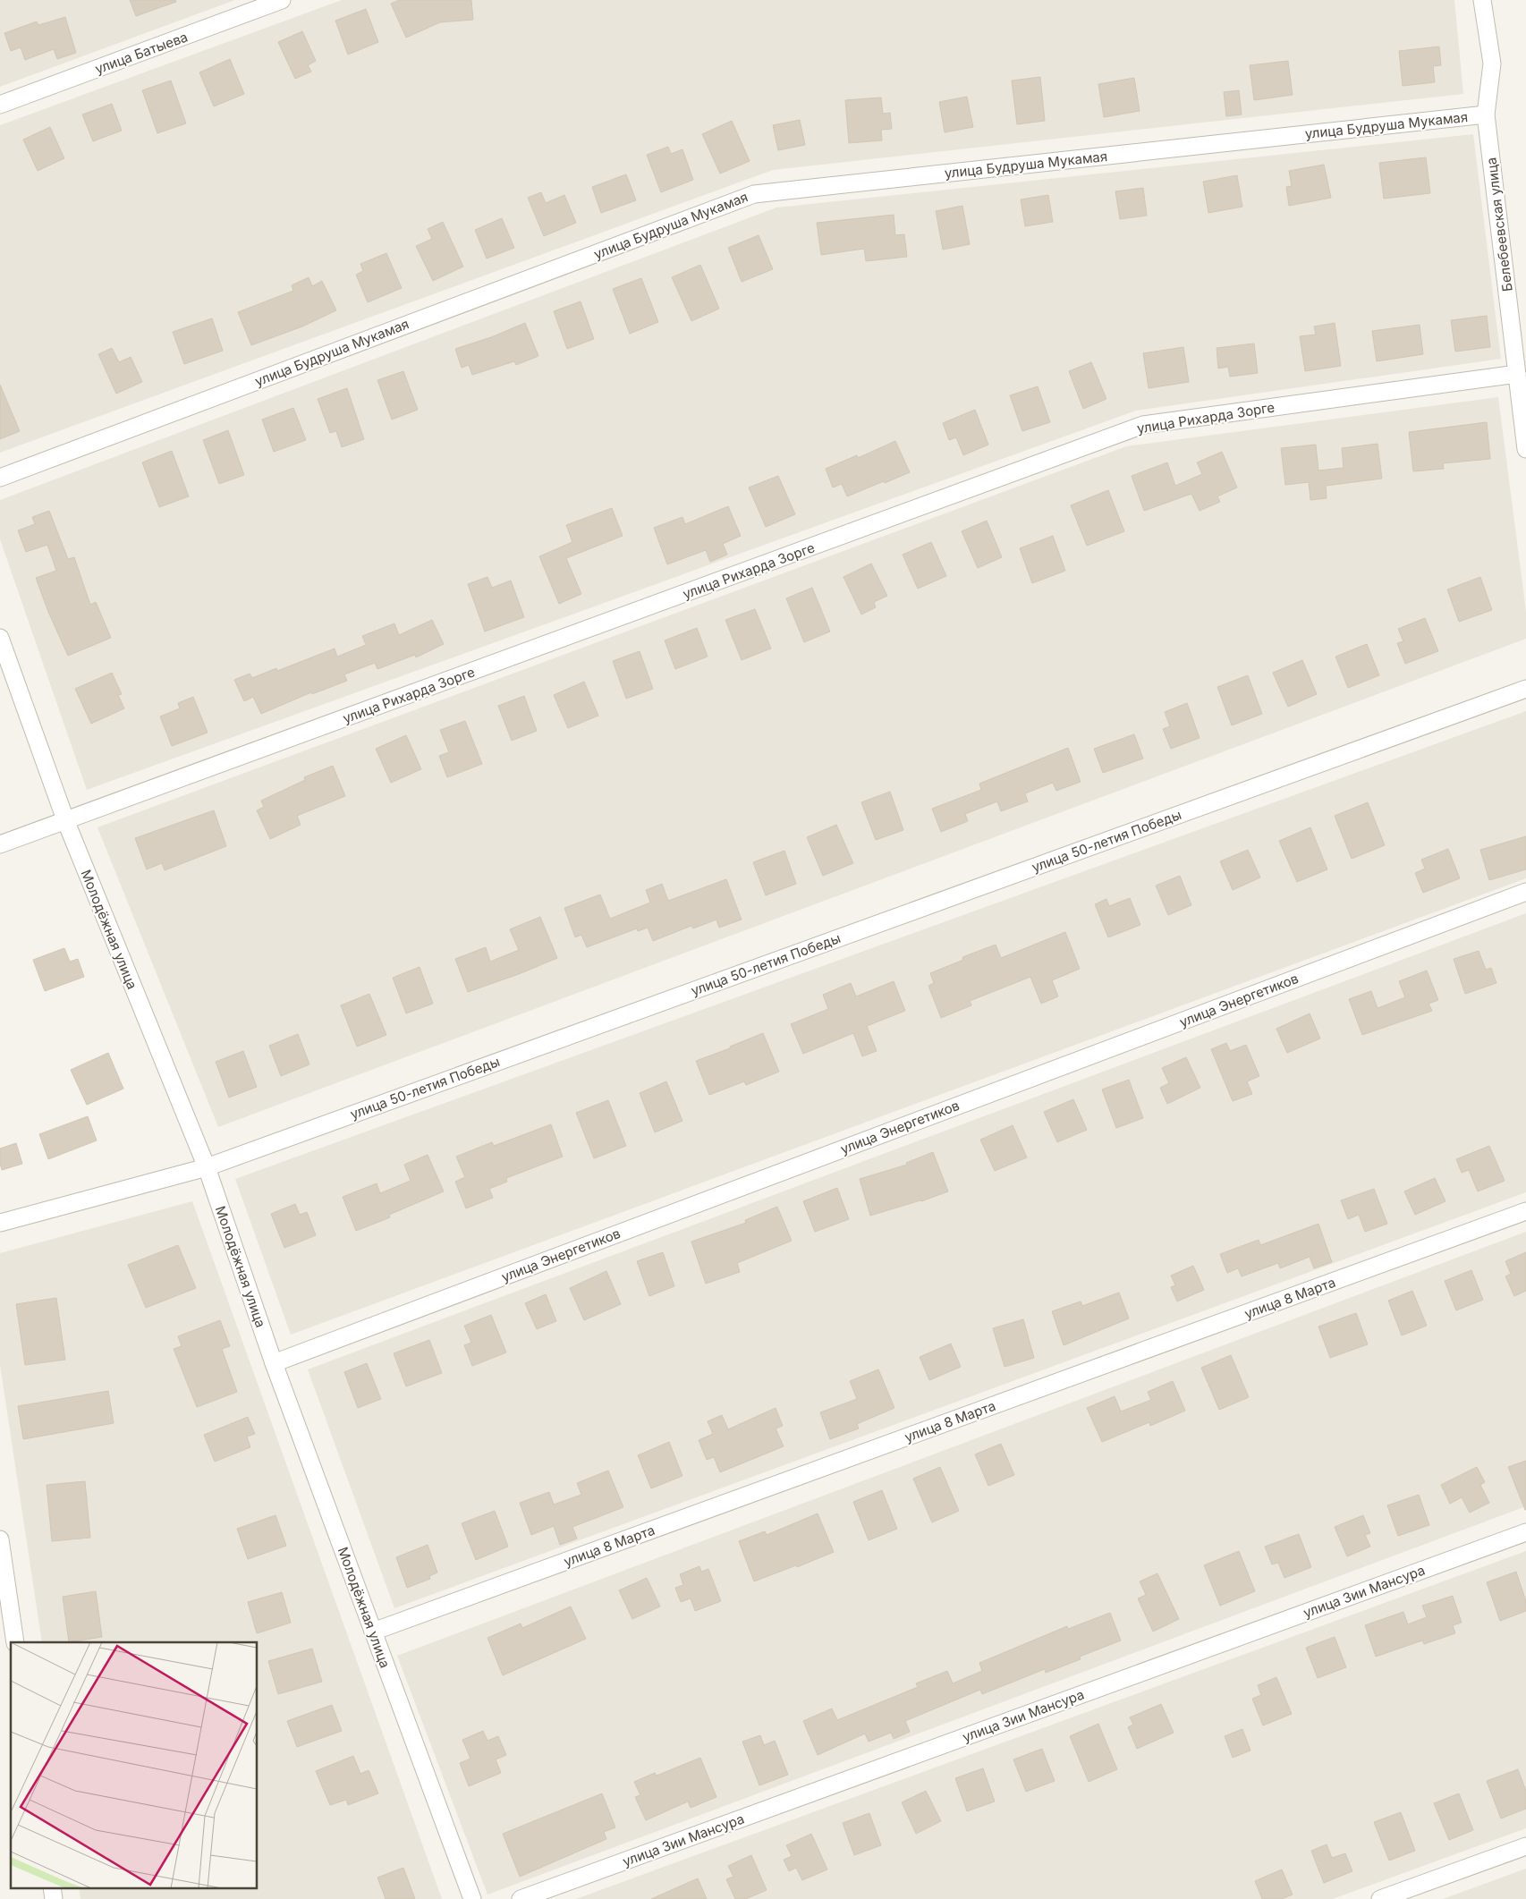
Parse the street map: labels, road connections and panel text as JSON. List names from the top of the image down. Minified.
{"streets":{"street":["улица Батыева","улица Будруша Мукамая","Белебеевская улица","улица Рихарда Зорге","улица 50-летия Победы","Молодёжная улица","улица Энергетиков","улица 8 Марта","улица Зии Мансура"]},"crossings":[["улица Будруша Мукамая","Белебеевская улица"],["Белебеевская улица","улица Рихарда Зорге"],["улица Рихарда Зорге","Молодёжная улица"],["улица 50-летия Победы","Молодёжная улица"],["Молодёжная улица","улица Энергетиков"],["Молодёжная улица","улица 8 Марта"]]}
